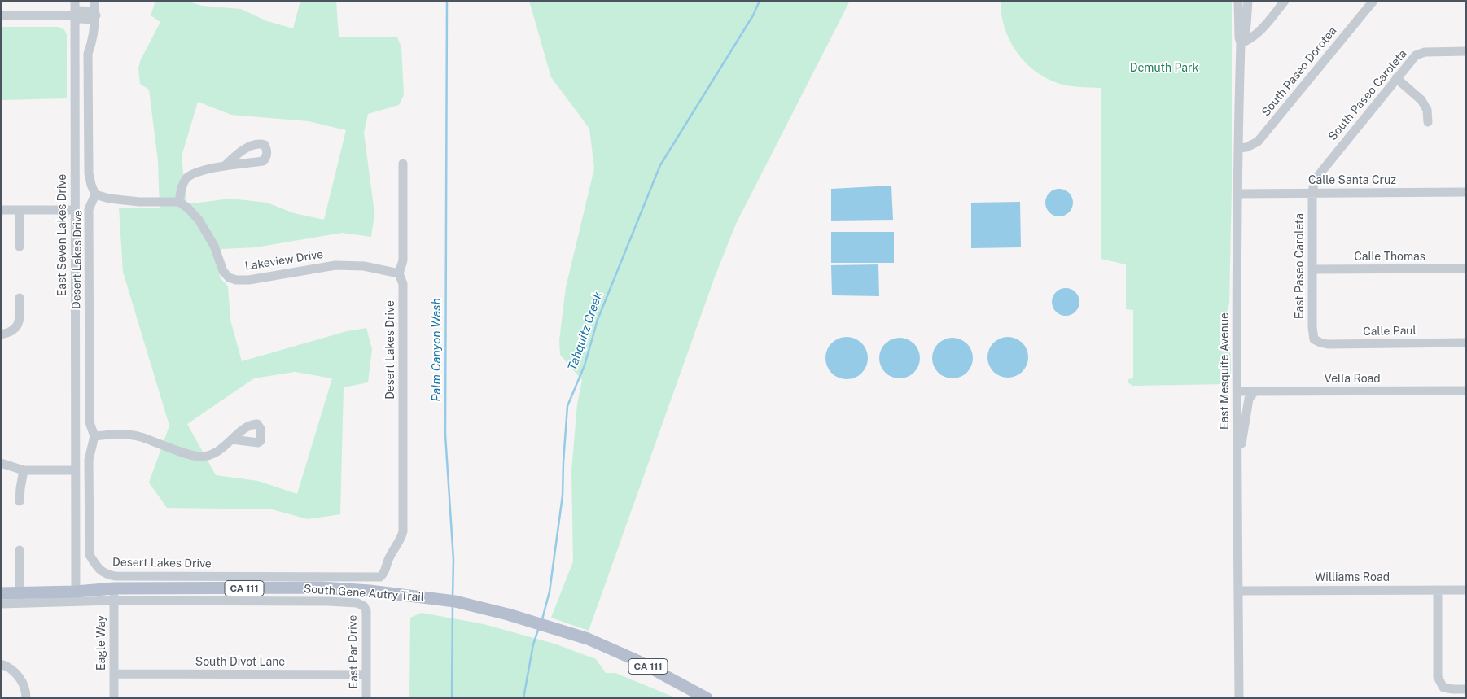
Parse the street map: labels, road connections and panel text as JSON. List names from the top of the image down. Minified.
{"streets":{"main road":["CA 111","South Gene Autry Trail"],"street":["South Paseo Dorotea","South Paseo Caroleta","Calle Santa Cruz","East Seven Lakes Drive","Calle Thomas","Desert Lakes Drive","Lakeview Drive","East Paseo Caroleta","Calle Paul","East Mesquite Avenue","Vella Road","Williams Road","Eagle Way","East Par Drive","South Divot Lane"]},"crossings":[["South Paseo Dorotea","East Mesquite Avenue"],["South Paseo Caroleta","Calle Santa Cruz"],["South Paseo Caroleta","East Paseo Caroleta"],["Calle Santa Cruz","East Paseo Caroleta"],["Calle Santa Cruz","East Mesquite Avenue"],["East Seven Lakes Drive","South Gene Autry Trail"],["Calle Thomas","East Paseo Caroleta"],["Desert Lakes Drive","Lakeview Drive"],["East Paseo Caroleta","Calle Paul"],["East Mesquite Avenue","Vella Road"],["East Mesquite Avenue","Williams Road"],["South Gene Autry Trail","Eagle Way"],["South Gene Autry Trail","East Par Drive"],["Eagle Way","South Divot Lane"],["East Par Drive","South Divot Lane"]],"water":["Tahquitz Creek","Palm Canyon Wash"],"parks":["Demuth Park"]}
